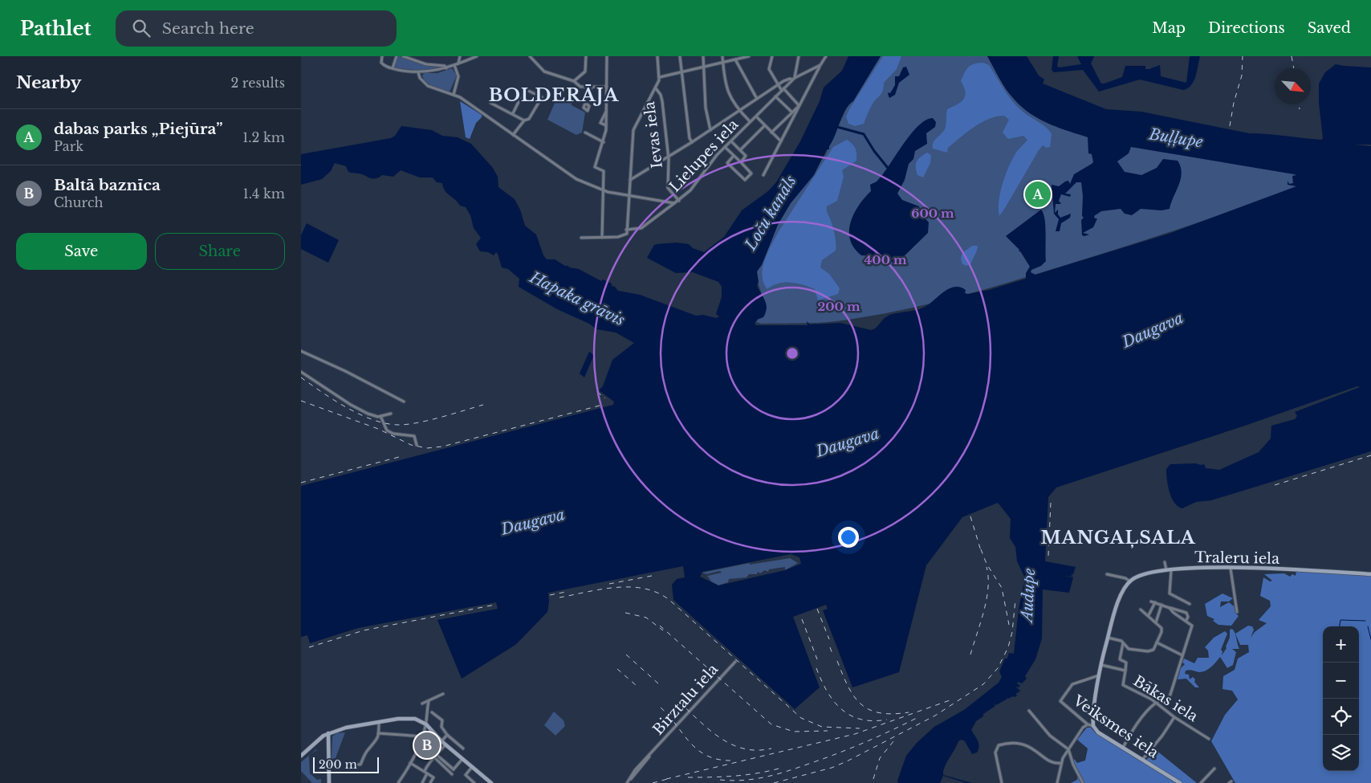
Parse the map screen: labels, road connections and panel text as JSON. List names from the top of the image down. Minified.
{"streets":{"main road":["Traleru iela","Veiksmes iela"],"street":["Ievas iela","Lielupes iela","Bākas iela","Birztalu iela"]},"crossings":[["Ievas iela","Lielupes iela"]],"districts":["BOLDERĀJA","MANGAĻSALA"],"water":["Buļļupe","Loču kanāls","Hapaka grāvis","Daugava","Audupe"],"scale_bar":"200 m","north":"bottom right","page":{"header":"Pathlet","search":"Search here","nav":["Map","Directions","Saved"],"heading":["Nearby","2 results"],"list":[{"mark":"A","name":"dabas parks „Piejūra”","note":"Park","value":"1.2 km"},{"mark":"B","name":"Baltā baznīca","note":"Church","value":"1.4 km"}],"pins":["A","B"],"buttons":["Save","Share"],"map_buttons":["+","−"],"scale":"200 m"},"rings":["600 m","400 m","200 m"]}
